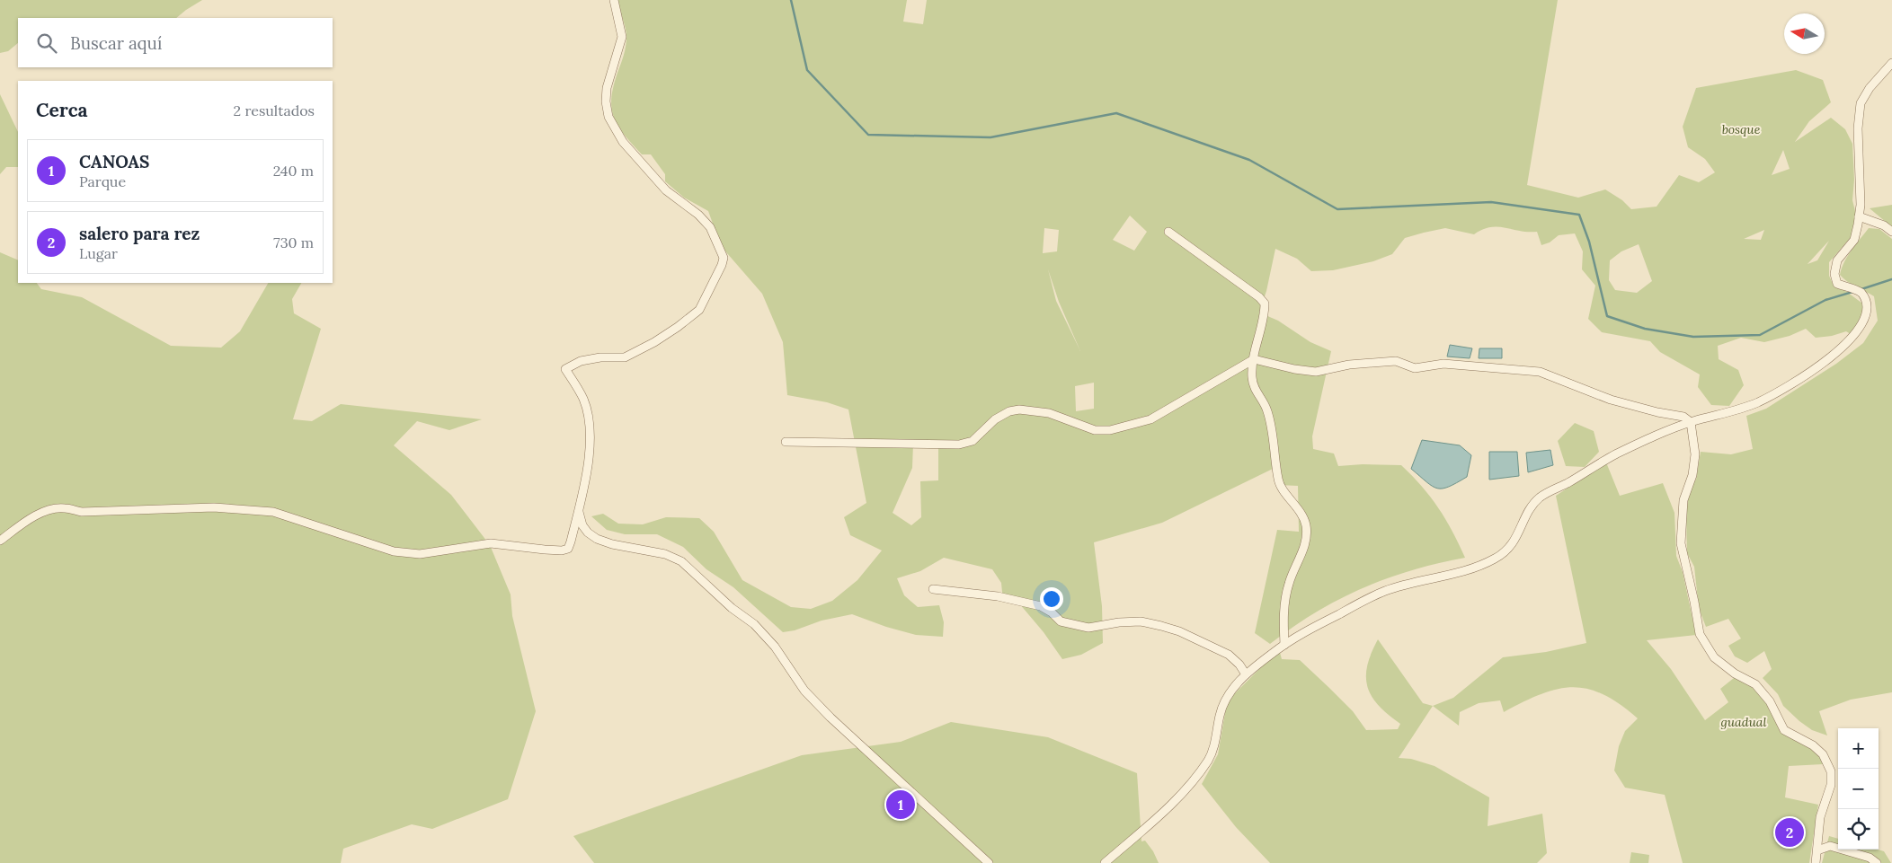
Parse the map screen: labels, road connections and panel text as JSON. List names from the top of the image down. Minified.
{"parks":["bosque","guadual"],"north":"left","page":{"search":"Buscar aquí","heading":["Cerca","2 resultados"],"list":[{"mark":"1","name":"CANOAS","note":"Parque","value":"240 m"},{"mark":"2","name":"salero para rez","note":"Lugar","value":"730 m"}],"map_buttons":["+","−"],"pins":["1","2"]}}
